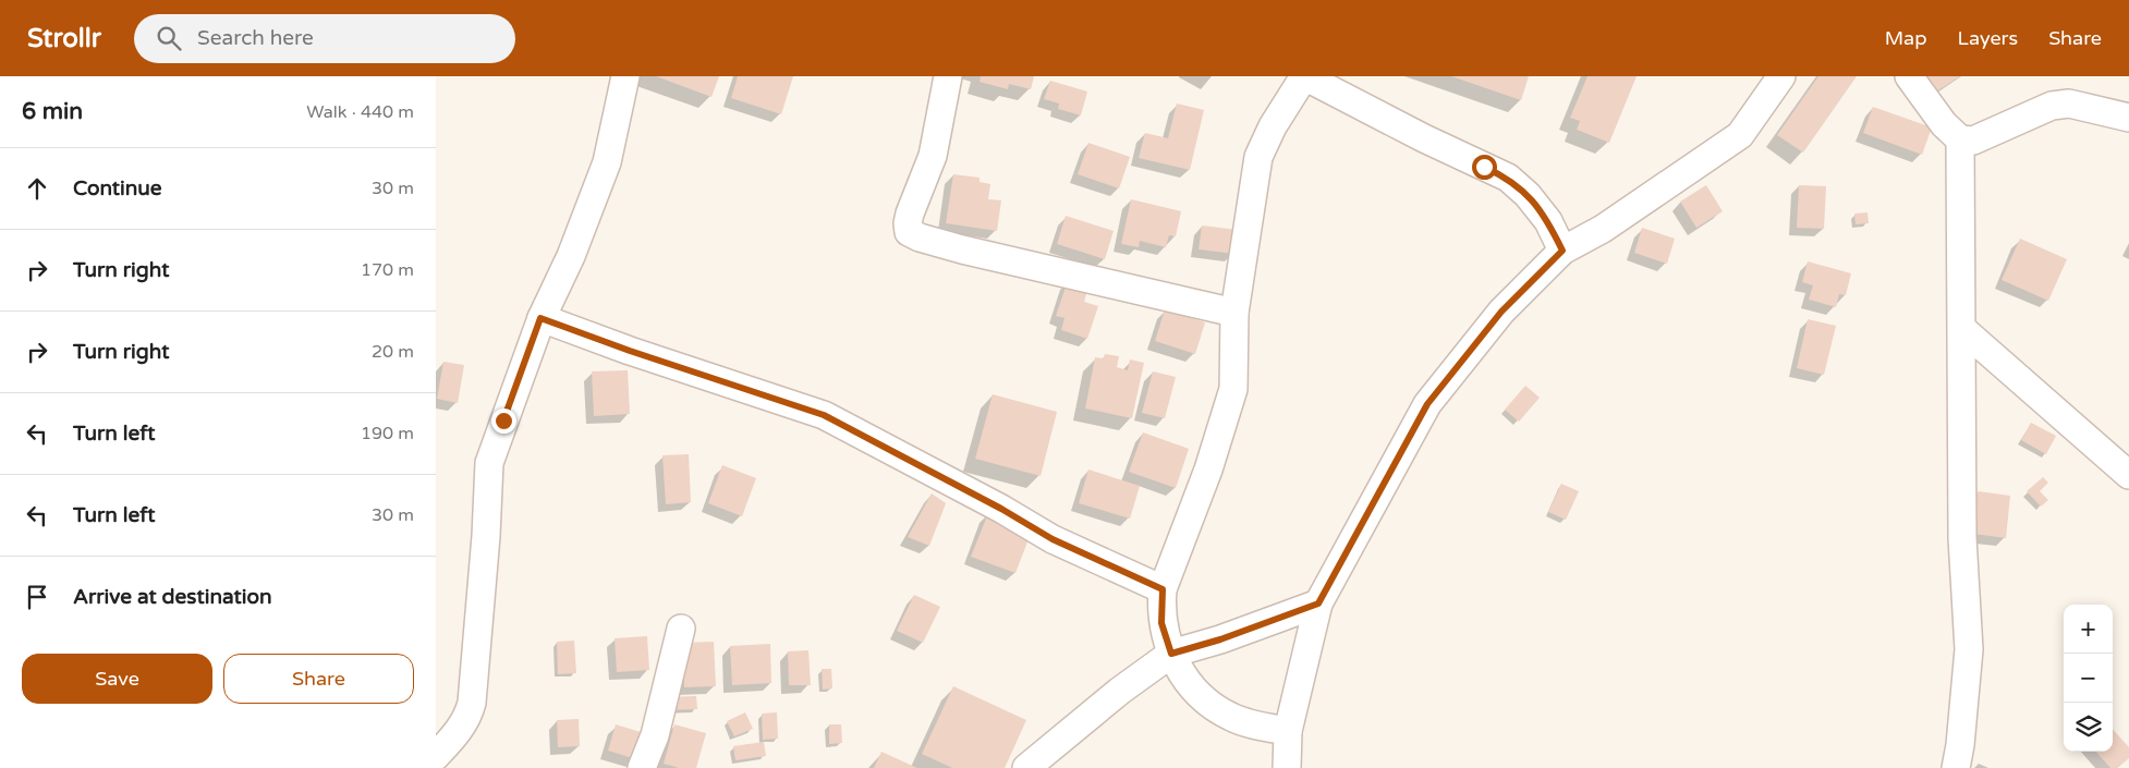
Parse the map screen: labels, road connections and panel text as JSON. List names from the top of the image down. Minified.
{"page":{"header":"Strollr","search":"Search here","nav":["Map","Layers","Share"],"heading":["6 min","Walk · 440 m"],"list":[["Continue","30 m"],["Turn right","170 m"],["Turn right","20 m"],["Turn left","190 m"],["Turn left","30 m"],"Arrive at destination"],"map_buttons":["+","−"],"buttons":["Save","Share"]}}
